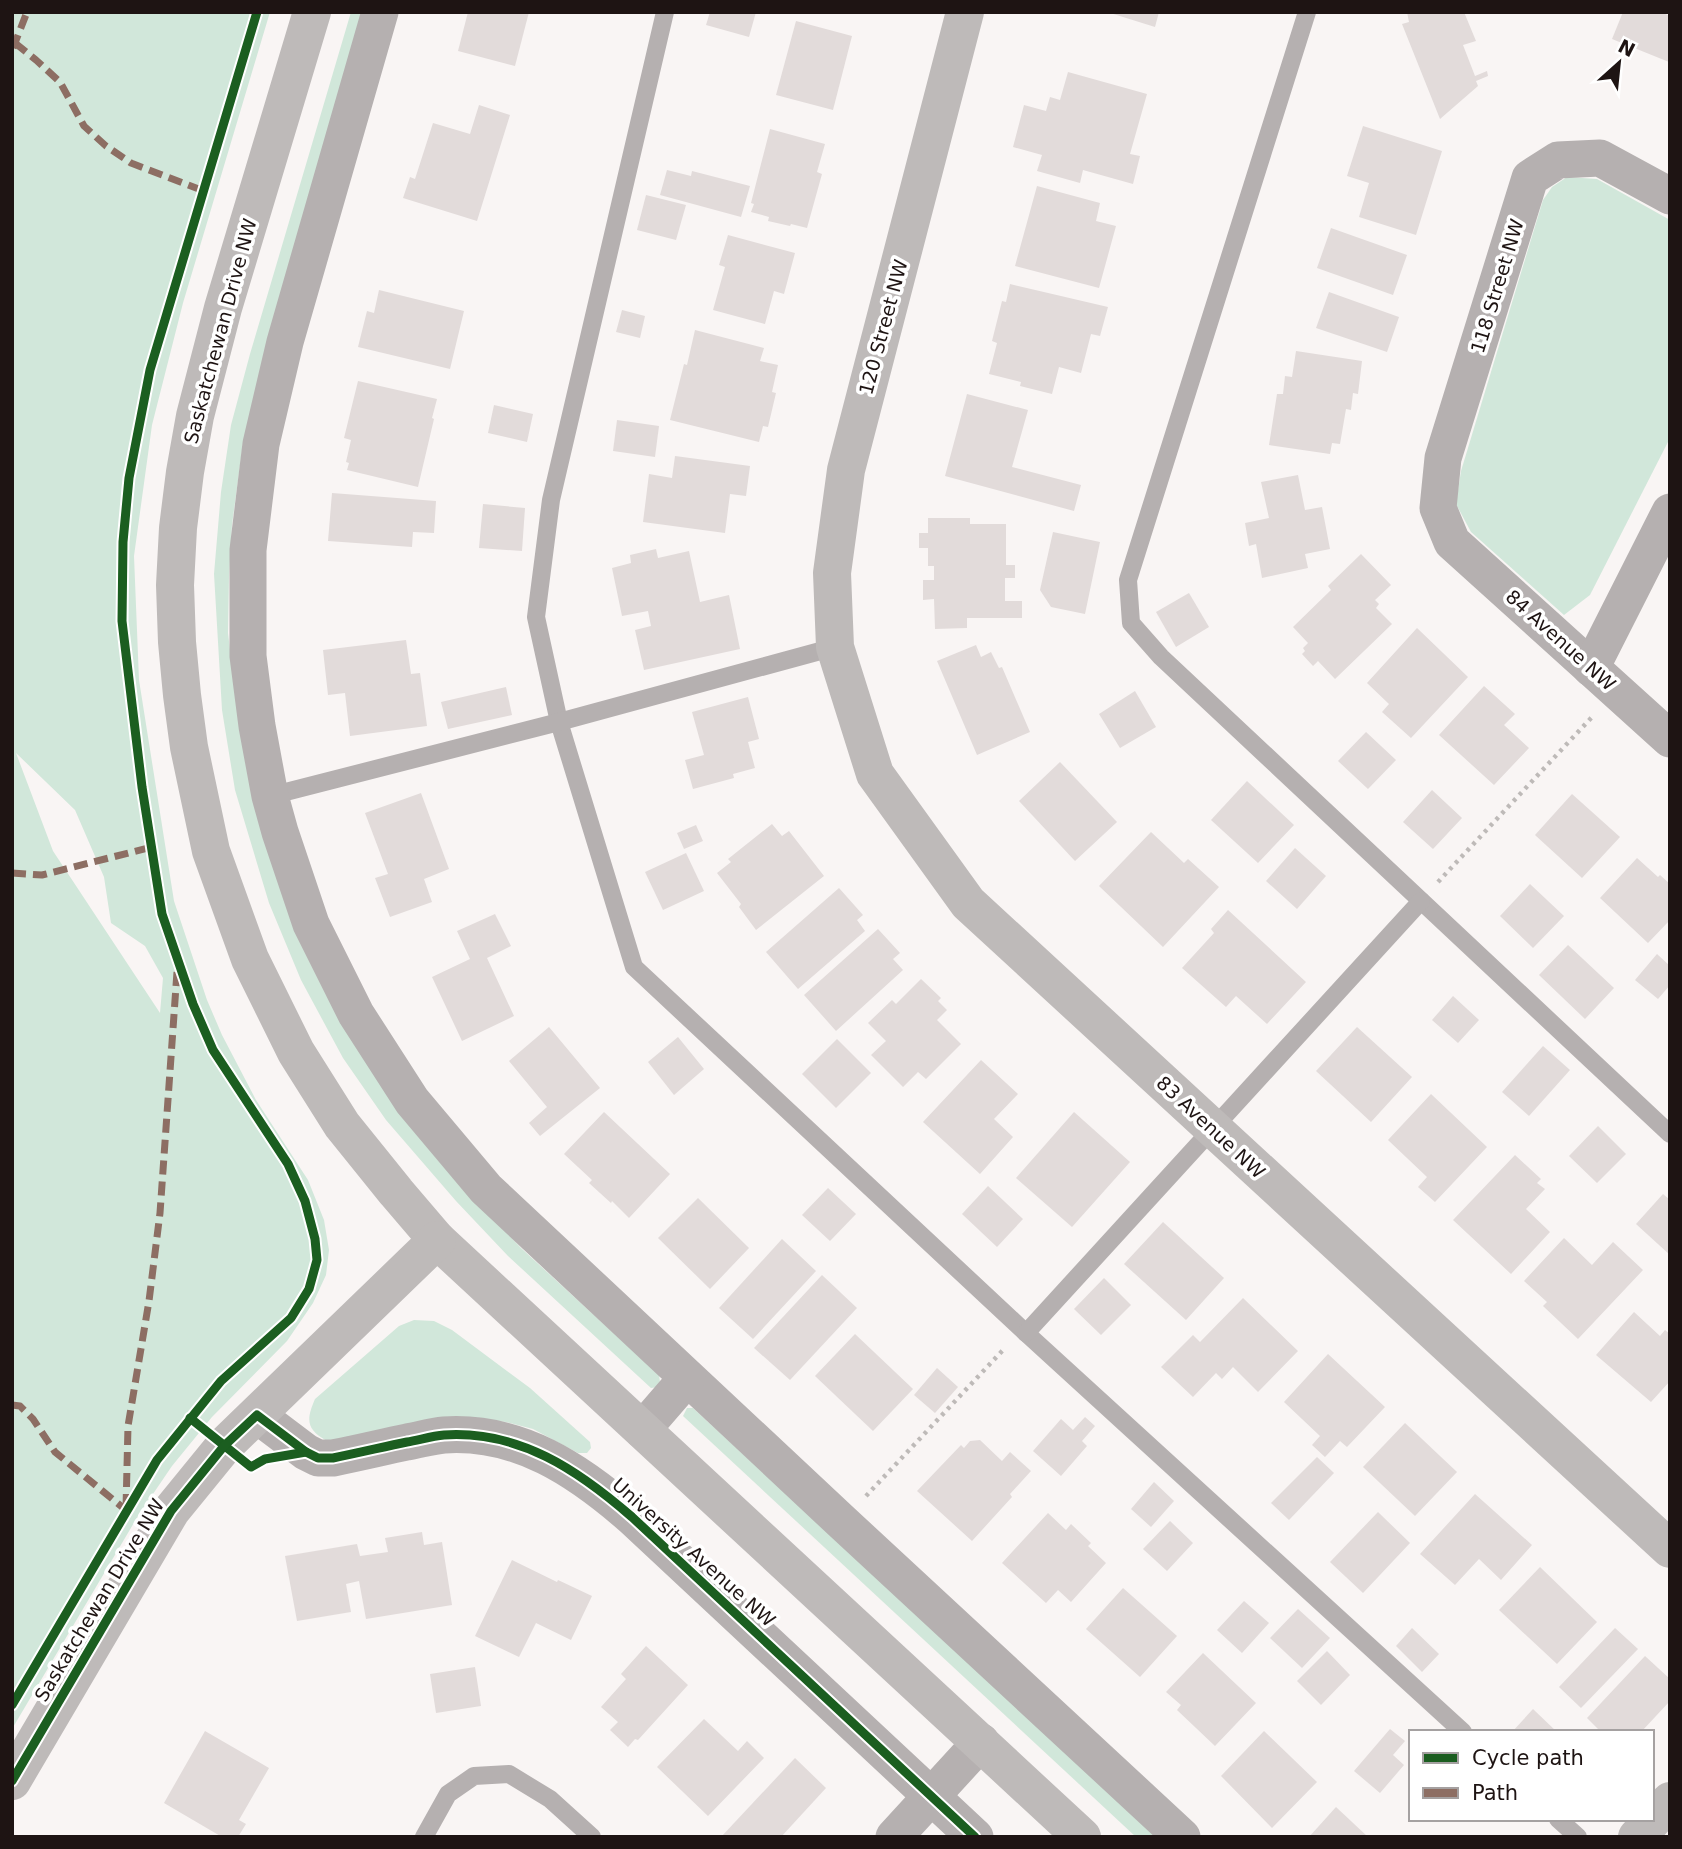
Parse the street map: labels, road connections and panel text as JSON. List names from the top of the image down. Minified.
{"streets":{"street":["118 Street NW","120 Street NW","Saskatchewan Drive NW","84 Avenue NW","83 Avenue NW","University Avenue NW"]},"crossings":[["118 Street NW","84 Avenue NW"],["120 Street NW","83 Avenue NW"],["Saskatchewan Drive NW","University Avenue NW"]],"legend":["Cycle path","Path"],"north":"top right"}
